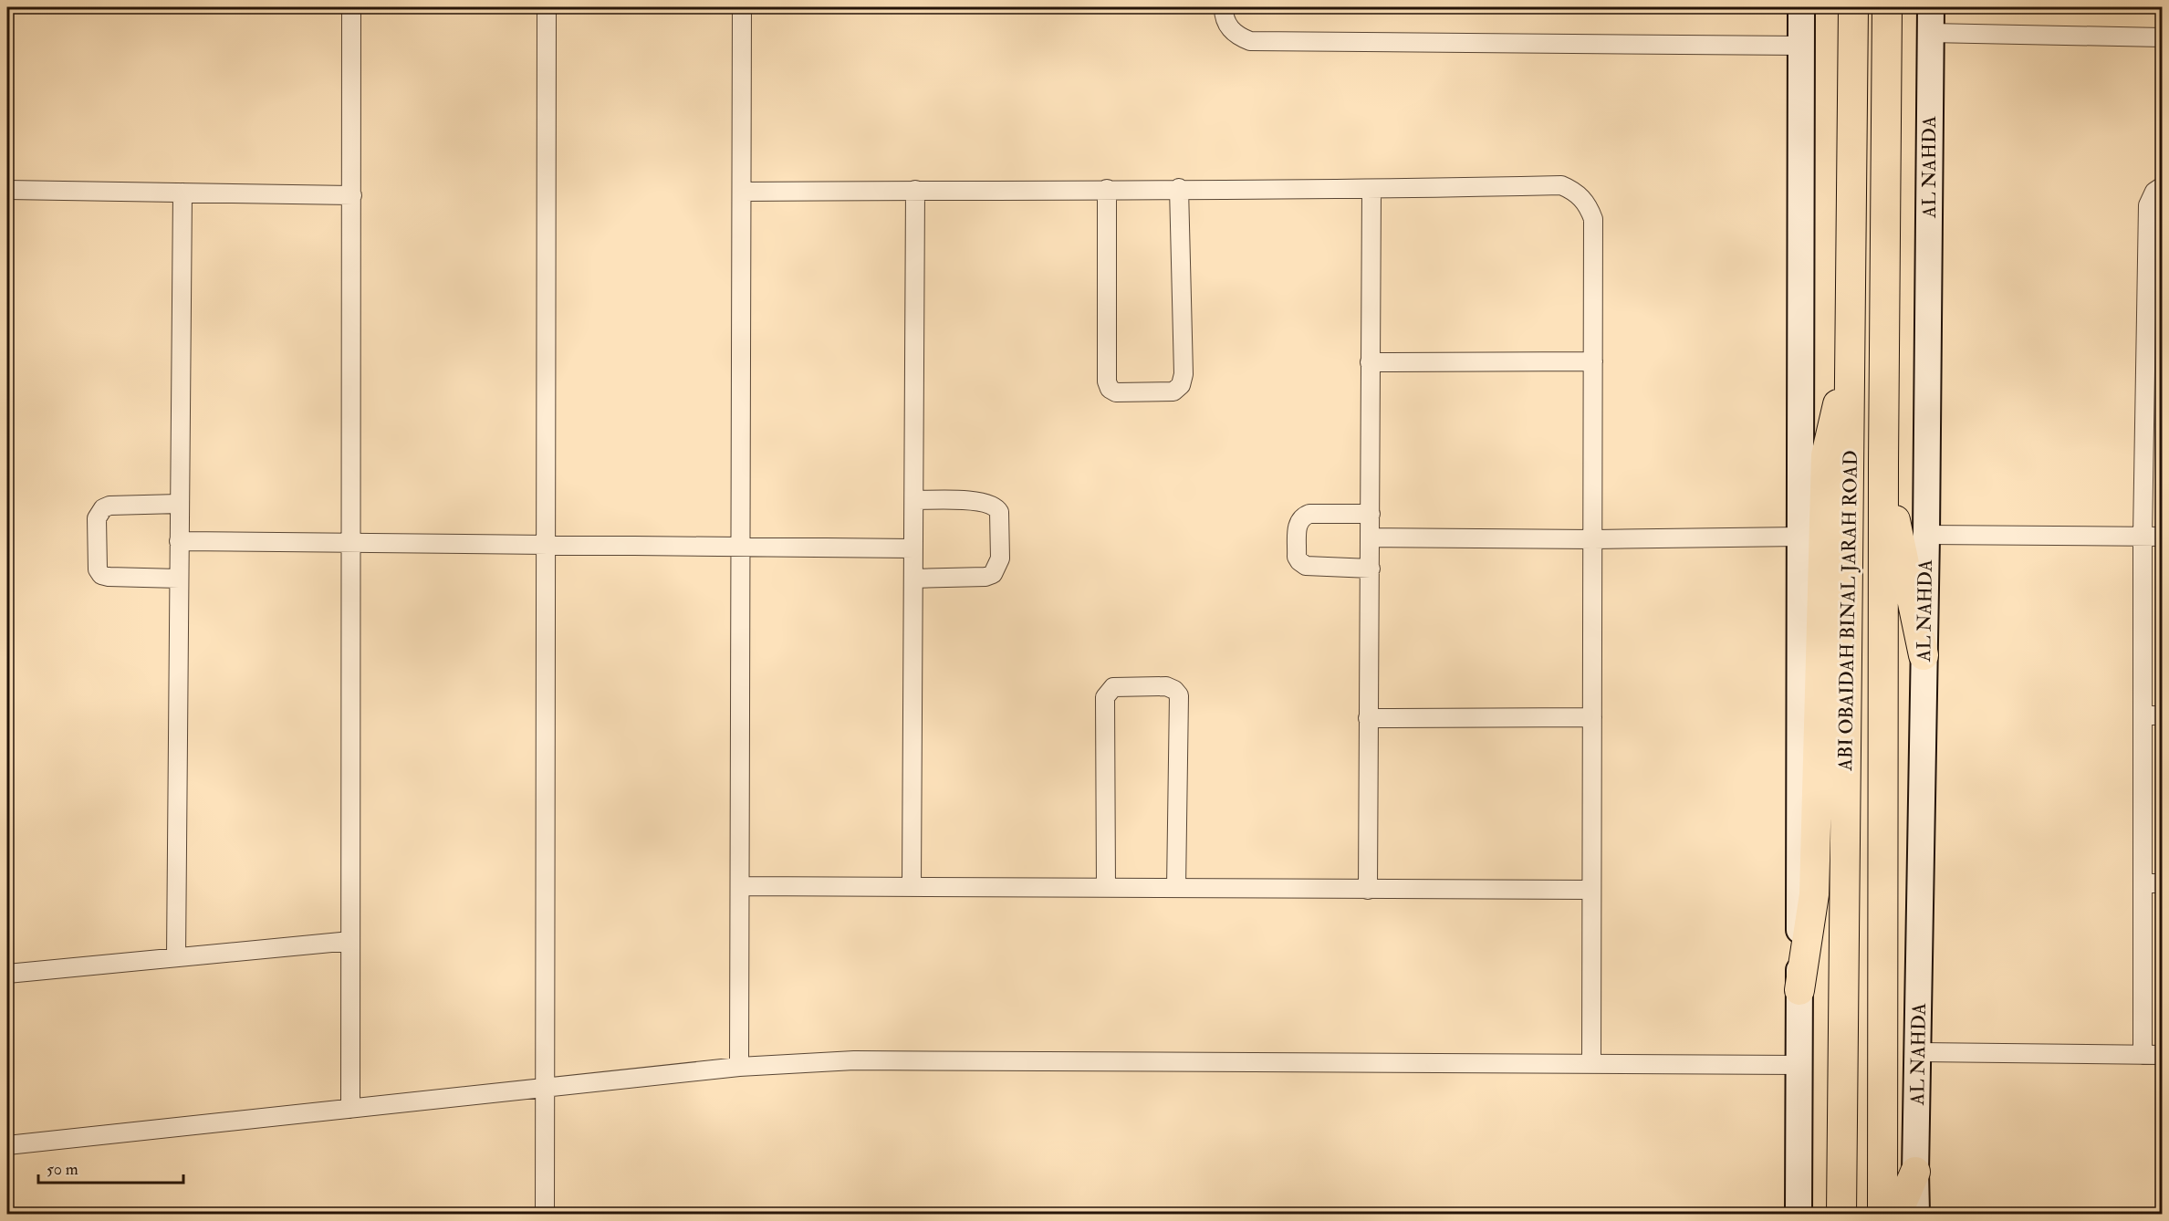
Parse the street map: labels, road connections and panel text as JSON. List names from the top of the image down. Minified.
{"streets":{"main road":["AL NAHDA","ABI OBAIDAH BINAL JARAH ROAD"]},"scale_bar":"50 m"}
